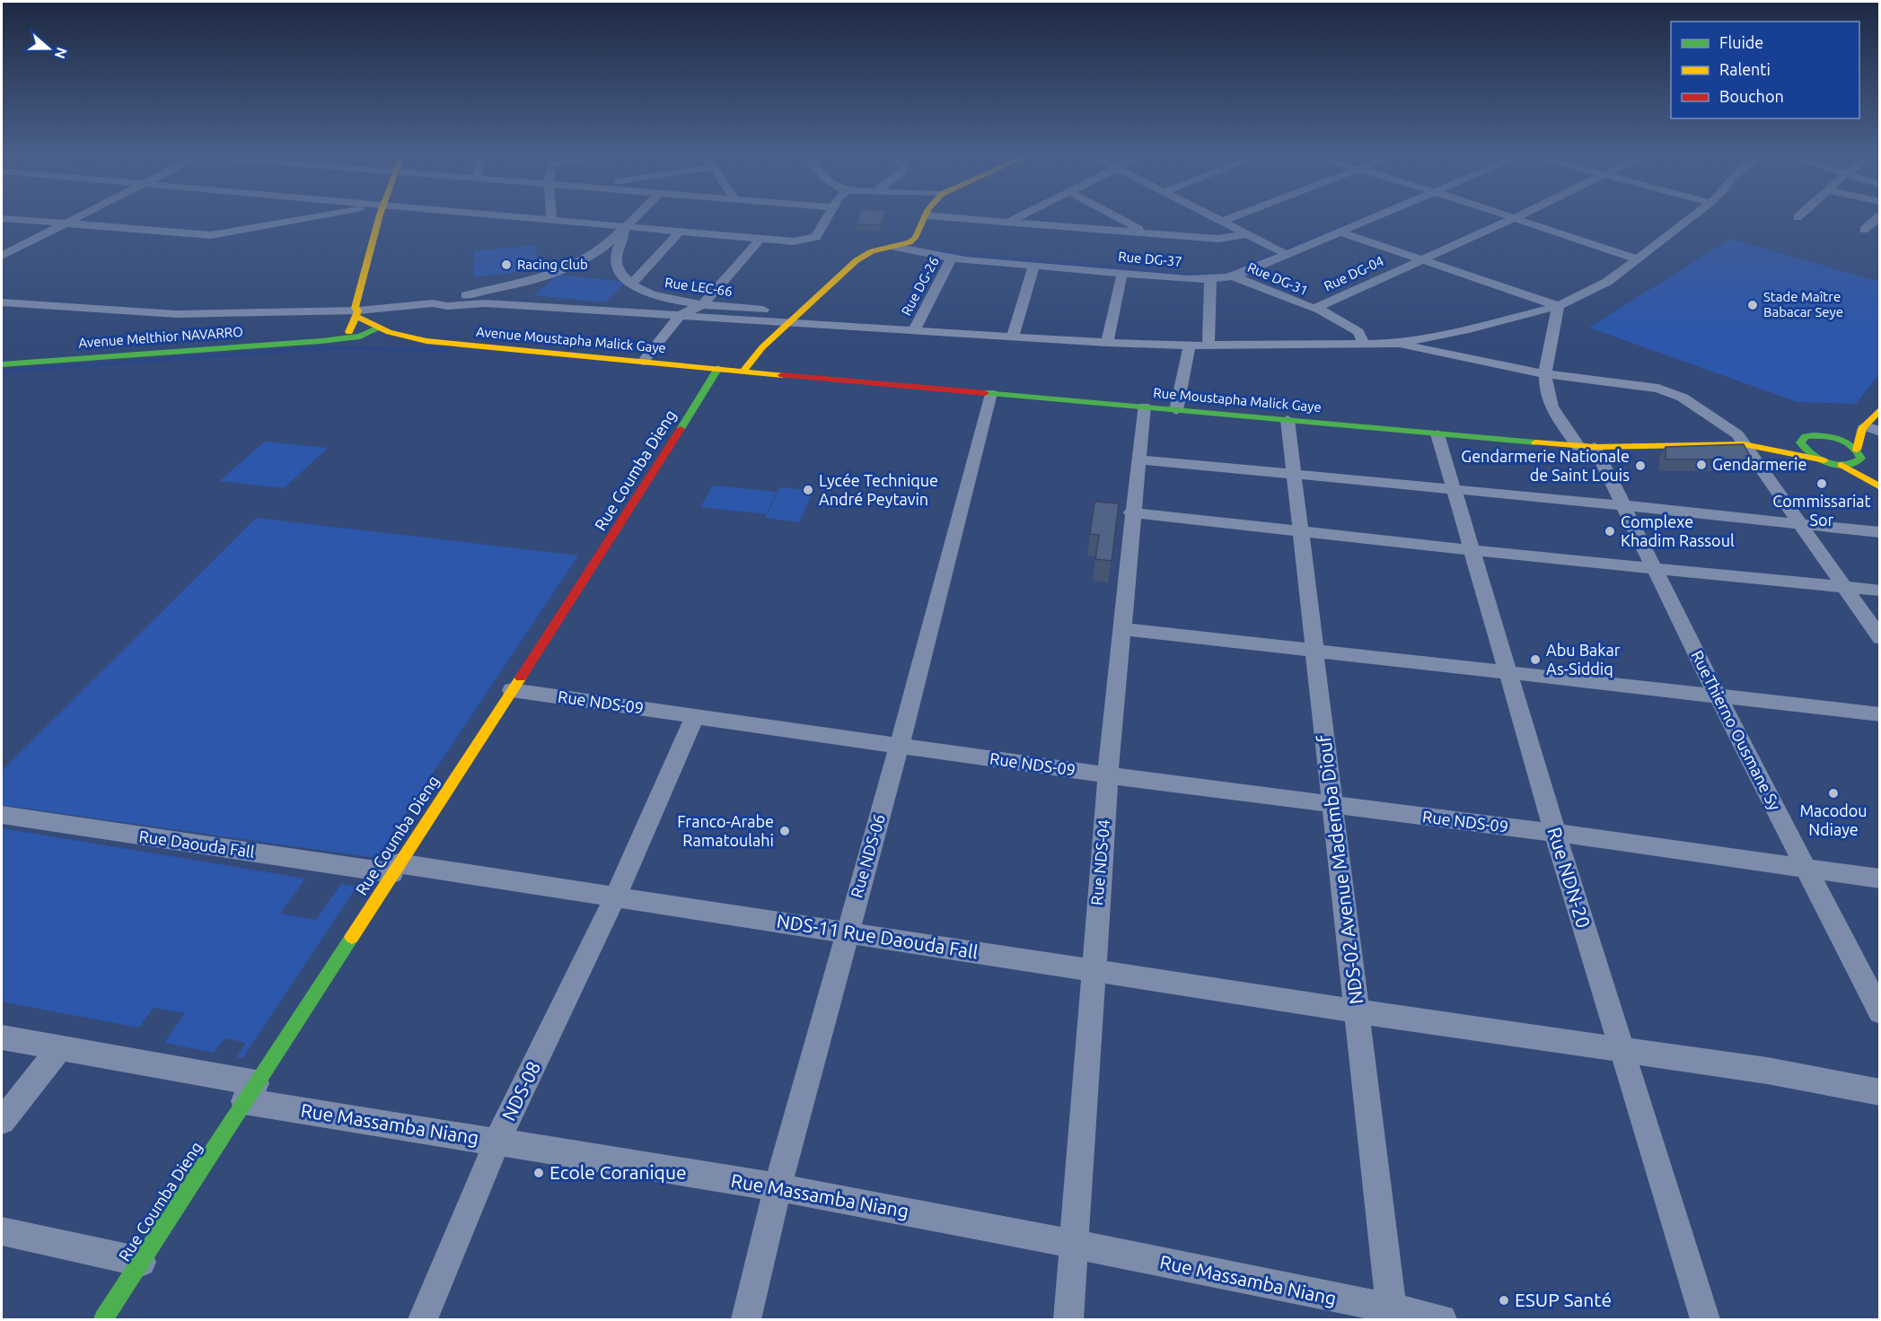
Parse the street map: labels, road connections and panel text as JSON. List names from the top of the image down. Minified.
{"streets":{"street":["Rue DG-37","Rue DG-04","Rue DG-31","Rue DG-26","Rue LEC-66","Avenue Melthior NAVARRO","Avenue Moustapha Malick Gaye","Rue Moustapha Malick Gaye","Rue Coumba Dieng","Rue NDS-09","RueThierno Ousmane Sy","Rue Daouda Fall","Rue NDS-06","Rue NDS-04","NDS-02 Avenue Mademba Diouf","Rue NDN-20","NDS-11 Rue Daouda Fall","NDS-08","Rue Massamba Niang"]},"crossings":[["Rue DG-37","Rue DG-31"],["Rue DG-37","Rue DG-26"],["Rue DG-04","Rue DG-31"],["Avenue Moustapha Malick Gaye","Rue Moustapha Malick Gaye"],["Avenue Moustapha Malick Gaye","Rue Coumba Dieng"],["Rue Moustapha Malick Gaye","Rue Coumba Dieng"],["Rue Moustapha Malick Gaye","RueThierno Ousmane Sy"],["Rue Moustapha Malick Gaye","Rue NDS-06"],["Rue Moustapha Malick Gaye","Rue NDS-04"],["Rue Moustapha Malick Gaye","NDS-02 Avenue Mademba Diouf"],["Rue Moustapha Malick Gaye","Rue NDN-20"],["Rue Coumba Dieng","Rue NDS-09"],["Rue Coumba Dieng","Rue Daouda Fall"],["Rue Coumba Dieng","NDS-11 Rue Daouda Fall"],["Rue Coumba Dieng","Rue Massamba Niang"],["Rue NDS-09","RueThierno Ousmane Sy"],["Rue NDS-09","Rue NDS-06"],["Rue NDS-09","Rue NDS-04"],["Rue NDS-09","NDS-02 Avenue Mademba Diouf"],["Rue NDS-09","Rue NDN-20"],["Rue NDS-09","NDS-08"],["Rue Daouda Fall","NDS-11 Rue Daouda Fall"],["Rue NDS-06","NDS-11 Rue Daouda Fall"],["Rue NDS-06","Rue Massamba Niang"],["Rue NDS-04","NDS-11 Rue Daouda Fall"],["Rue NDS-04","Rue Massamba Niang"],["NDS-02 Avenue Mademba Diouf","NDS-11 Rue Daouda Fall"],["NDS-02 Avenue Mademba Diouf","Rue Massamba Niang"],["Rue NDN-20","NDS-11 Rue Daouda Fall"],["NDS-11 Rue Daouda Fall","NDS-08"],["NDS-08","Rue Massamba Niang"]],"places":["Racing Club","Stade Maître Babacar Seye","Gendarmerie","Gendarmerie Nationale de Saint Louis","Commissariat Sor","Lycée Technique André Peytavin","Complexe Khadim Rassoul","Abu Bakar As-Siddiq","Macodou Ndiaye","Franco-Arabe Ramatoulahi","Ecole Coranique","ESUP Santé"],"legend":["Fluide","Ralenti","Bouchon"],"north":"right"}
